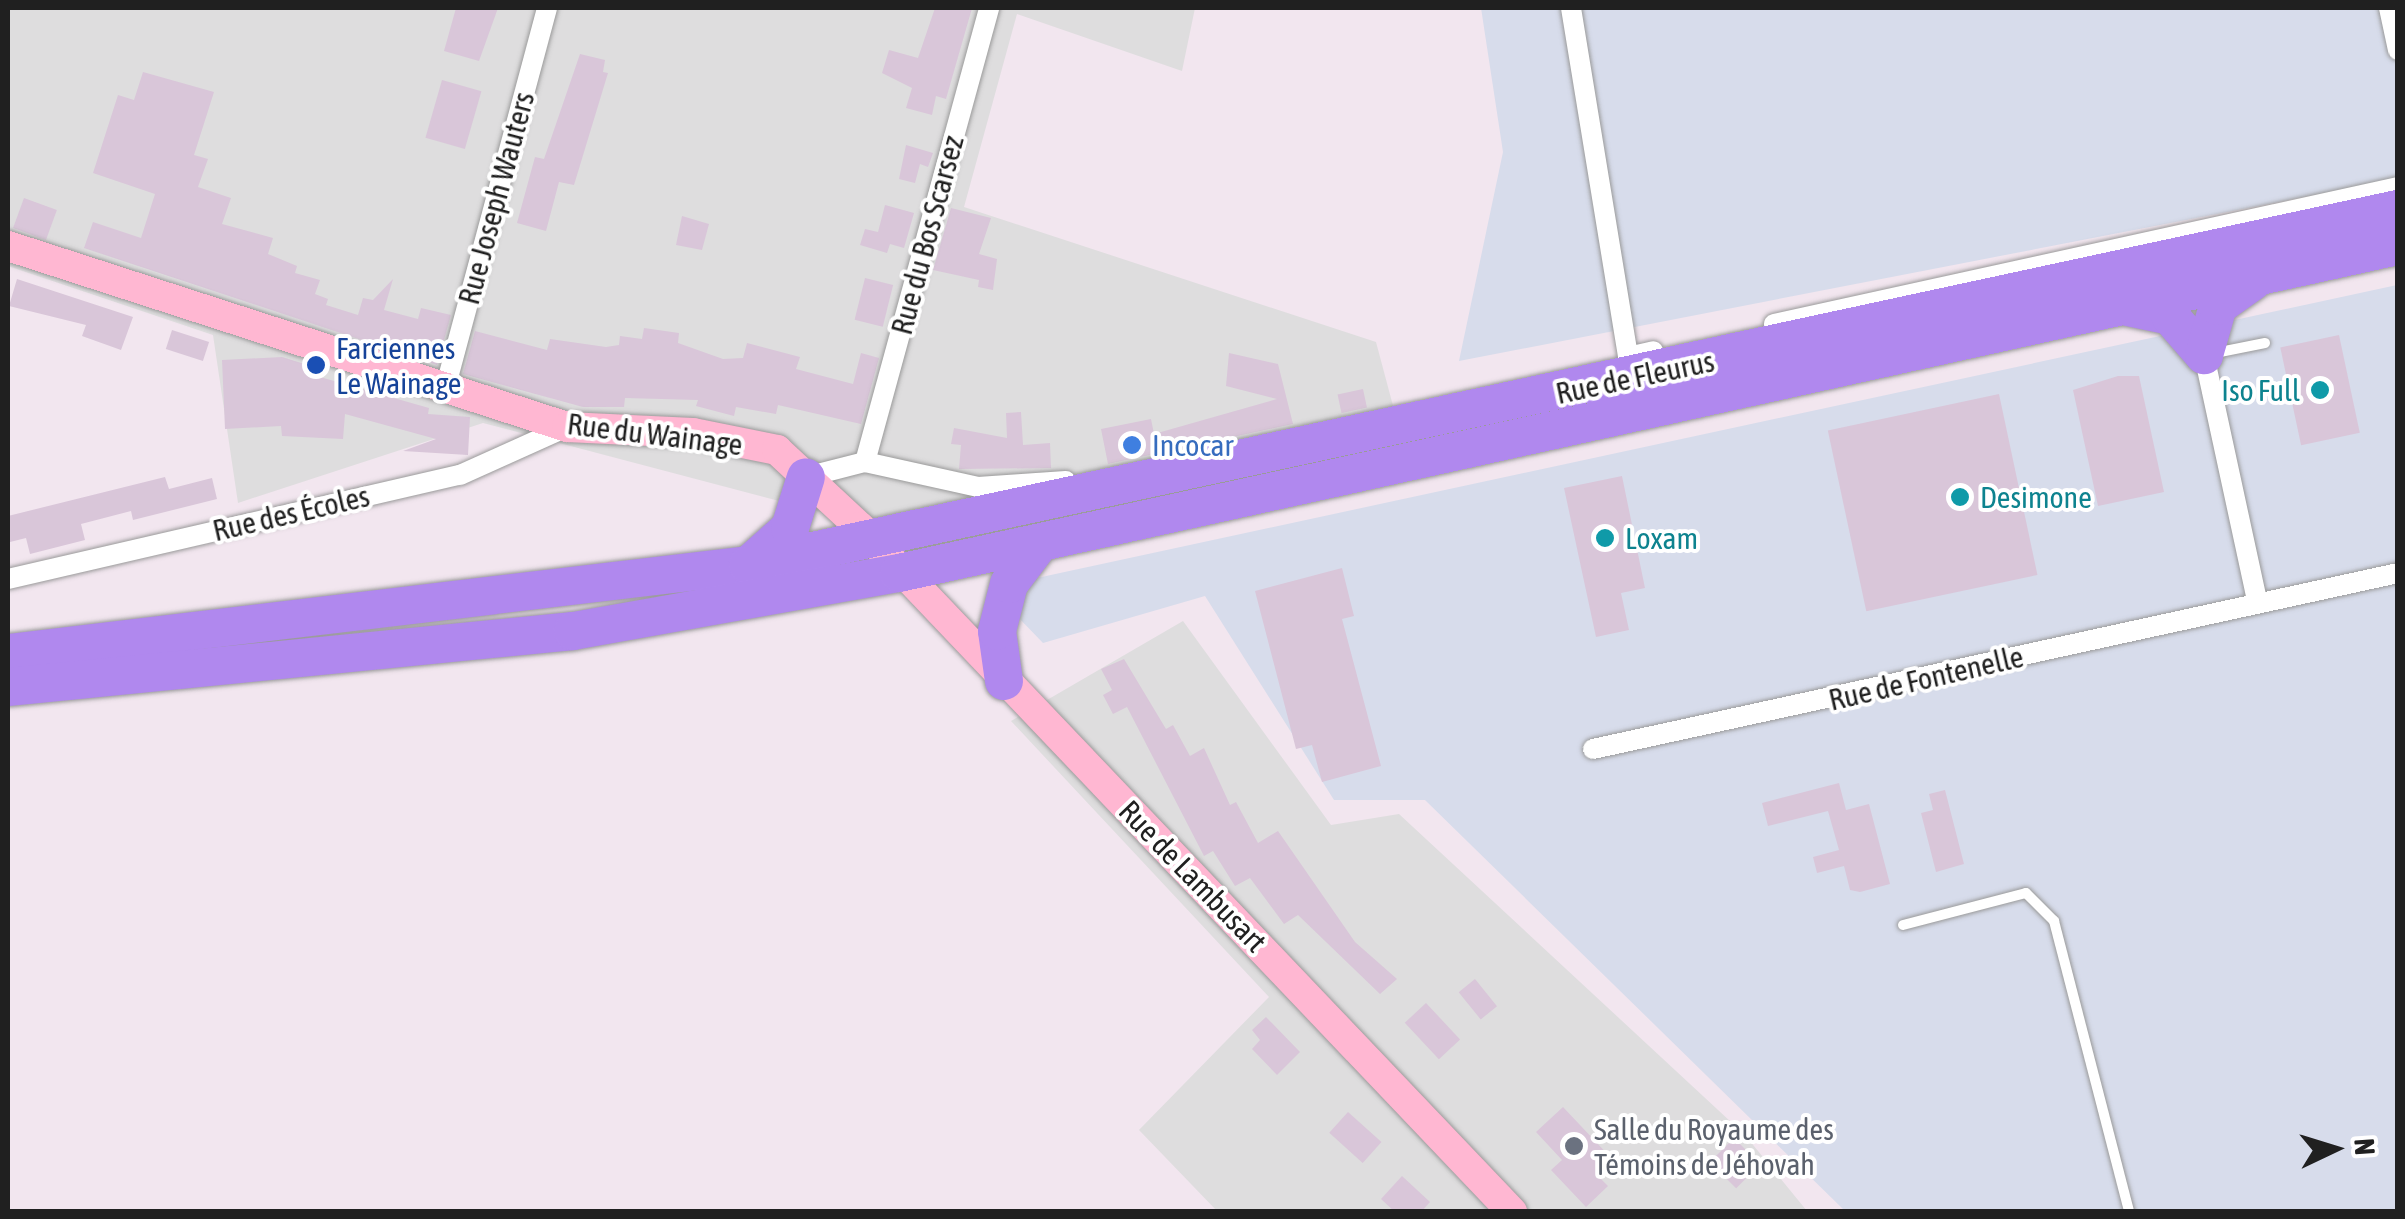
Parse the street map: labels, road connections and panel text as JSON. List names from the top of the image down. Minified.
{"streets":{"highway":["Rue de Fleurus"],"street":["Rue Joseph Wauters","Rue du Bos Scarsez","Rue du Wainage","Rue des Écoles","Rue de Fontenelle","Rue de Lambusart"]},"crossings":[["Rue Joseph Wauters","Rue du Wainage"],["Rue de Fleurus","Rue du Wainage"],["Rue de Fleurus","Rue de Lambusart"],["Rue du Wainage","Rue des Écoles"],["Rue du Wainage","Rue de Lambusart"]],"places":["Farciennes Le Wainage","Iso Full","Incocar","Desimone","Loxam","Salle du Royaume des Témoins de Jéhovah"],"north":"right"}
